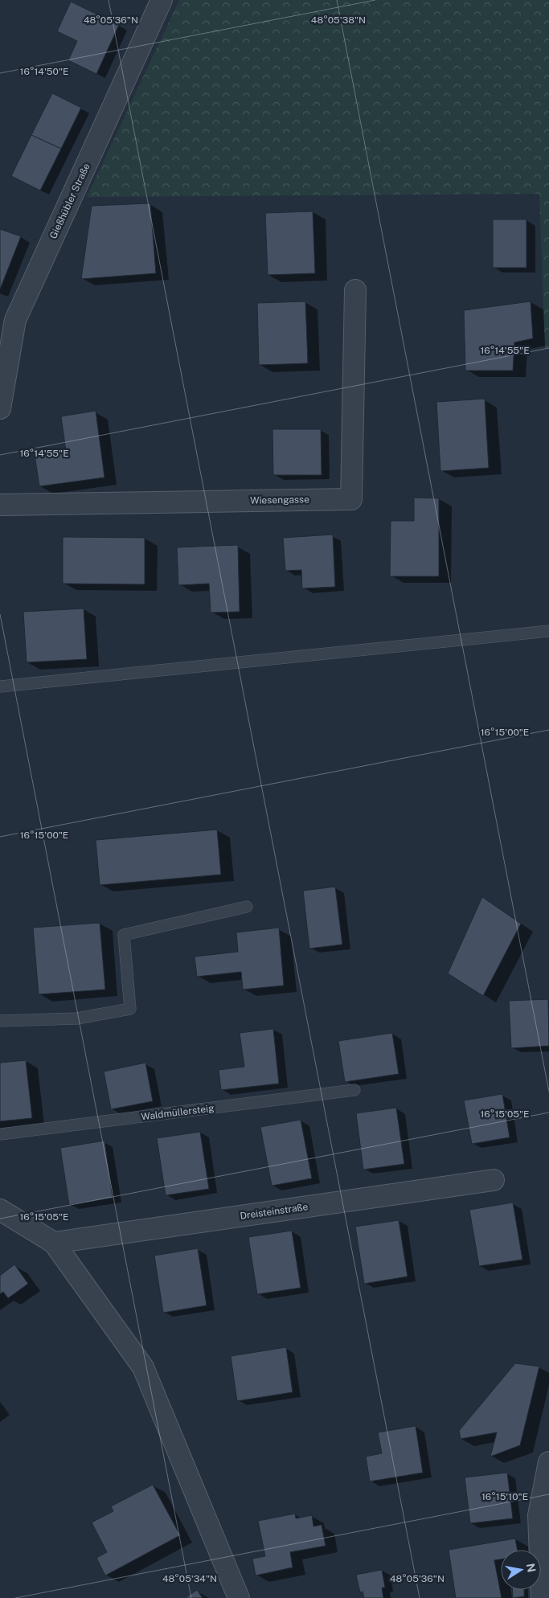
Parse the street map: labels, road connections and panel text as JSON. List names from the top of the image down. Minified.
{"streets":{"street":["Gießhübler Straße","Wiesengasse","Dreisteinstraße"],"lane":["Waldmüllersteig"]},"north":"right","coordinates":["48°05'36\"N","48°05'38\"N","16°14'50\"E","16°14'55\"E","16°15'00\"E","16°15'05\"E","16°15'10\"E","48°05'34\"N"]}
